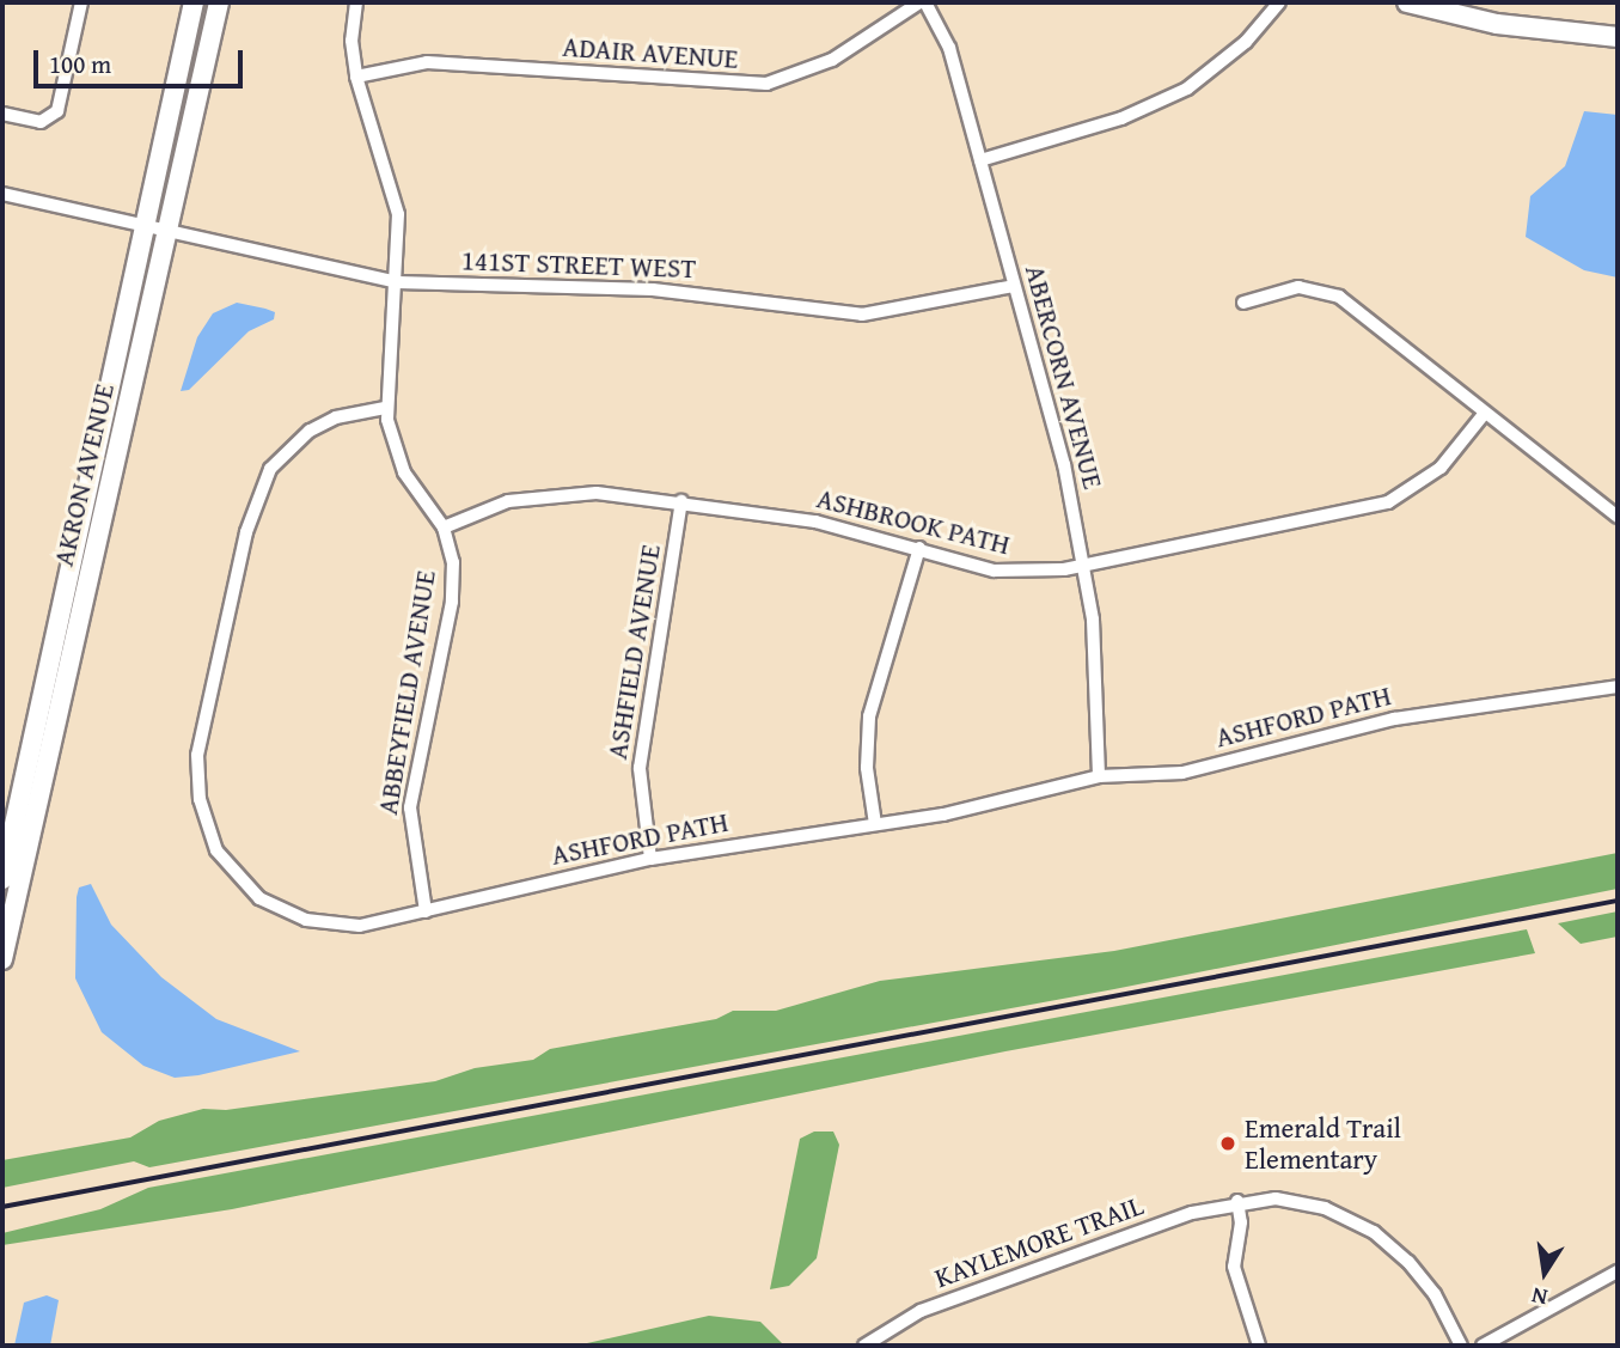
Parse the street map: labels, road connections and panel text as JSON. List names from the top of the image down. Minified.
{"streets":{"street":["ADAIR AVENUE","141ST STREET WEST","ABERCORN AVENUE","AKRON AVENUE","ASHBROOK PATH","ASHFIELD AVENUE","ABBEYFIELD AVENUE","ASHFORD PATH","KAYLEMORE TRAIL"]},"crossings":[["ADAIR AVENUE","ABERCORN AVENUE"],["ADAIR AVENUE","ABBEYFIELD AVENUE"],["141ST STREET WEST","ABERCORN AVENUE"],["141ST STREET WEST","AKRON AVENUE"],["141ST STREET WEST","ABBEYFIELD AVENUE"],["ABERCORN AVENUE","ASHBROOK PATH"],["ABERCORN AVENUE","ASHFORD PATH"],["ASHBROOK PATH","ASHFIELD AVENUE"],["ASHBROOK PATH","ABBEYFIELD AVENUE"],["ASHFIELD AVENUE","ASHFORD PATH"],["ABBEYFIELD AVENUE","ASHFORD PATH"]],"places":["Emerald Trail Elementary"],"scale_bar":"100 m","north":"bottom"}
